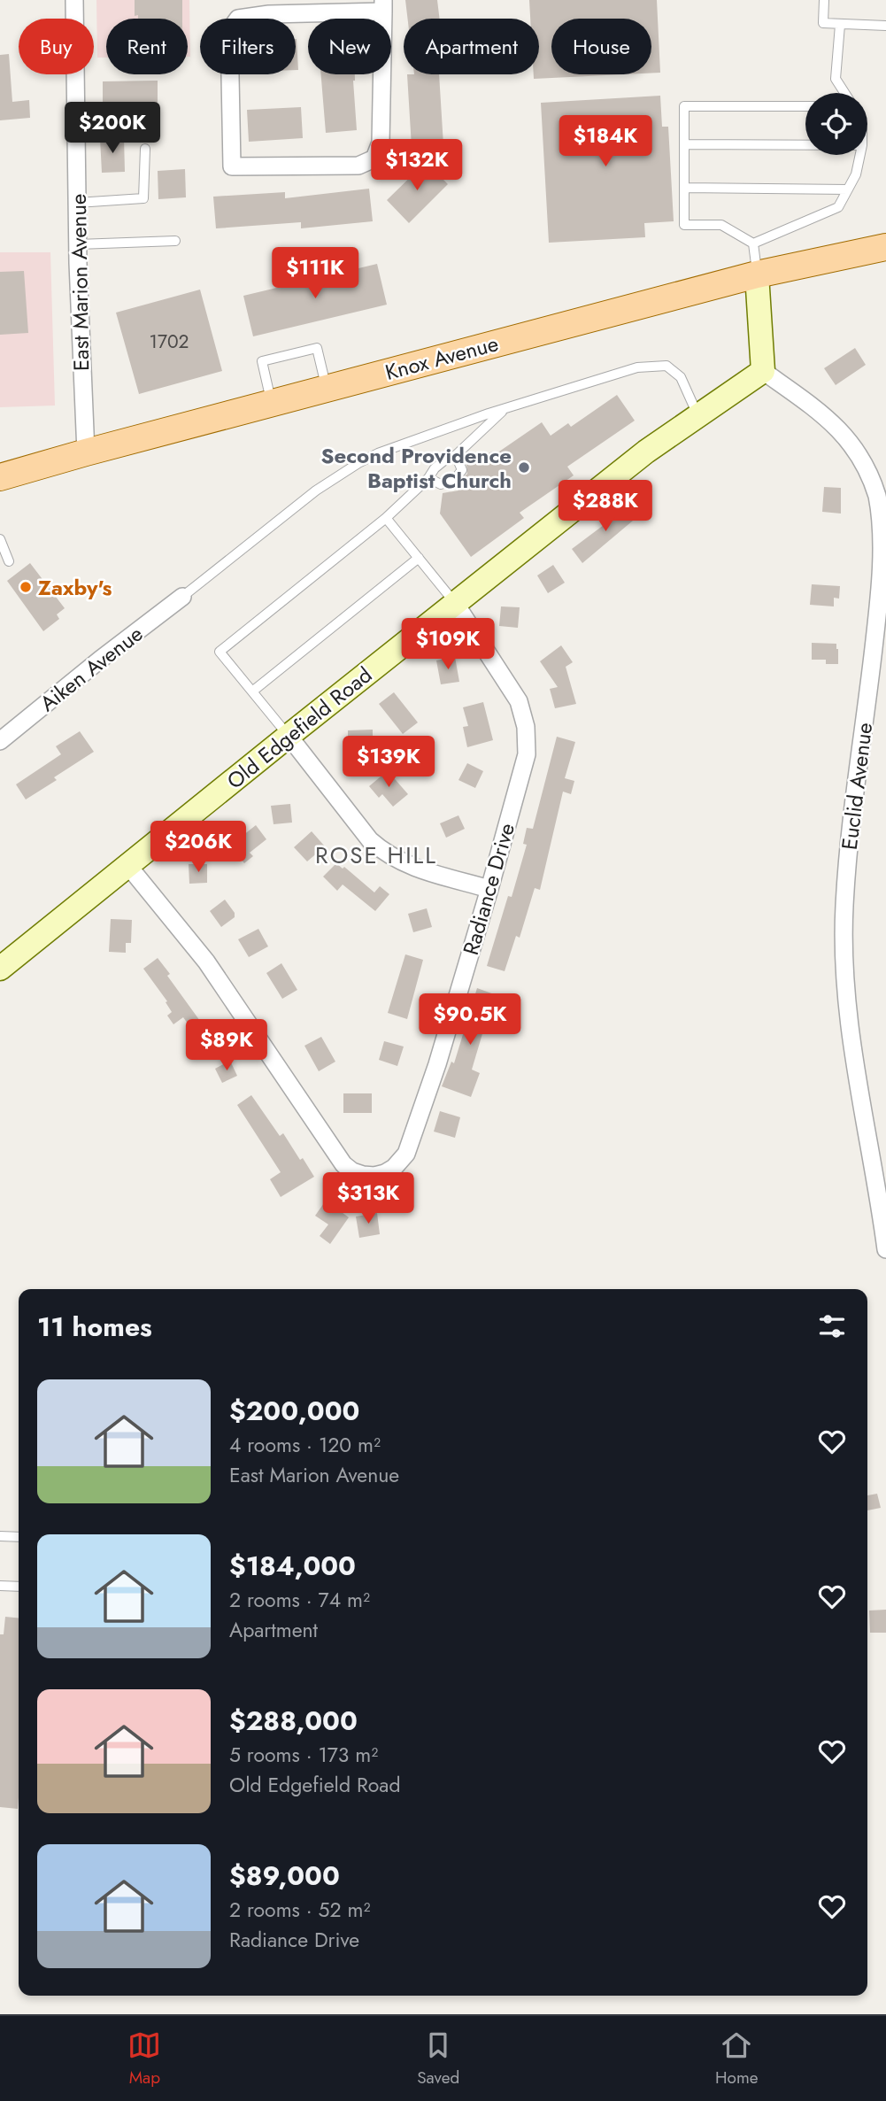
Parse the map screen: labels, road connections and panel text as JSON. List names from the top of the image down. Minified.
{"streets":{"main road":["Knox Avenue"],"street":["East Marion Avenue","Aiken Avenue","Old Edgefield Road","Euclid Avenue","Radiance Drive"]},"crossings":[["East Marion Avenue","Knox Avenue"],["Old Edgefield Road","Euclid Avenue"],["Old Edgefield Road","Radiance Drive"]],"districts":["ROSE HILL"],"places":["Second Providence Baptist Church","Zaxby's"],"house_numbers":["1702"],"page":{"chip":["Buy","Rent","Filters","New","Apartment","House"],"price":["$200K","$184K","$132K","$111K","$288K","$109K","$139K","$206K","$90.5K","$89K","$313K"],"heading":"11 homes","list":[{"name":"$200,000","note":"4 rooms · 120 m² · East Marion Avenue"},{"name":"$184,000","note":"2 rooms · 74 m² · Apartment"},{"name":"$288,000","note":"5 rooms · 173 m² · Old Edgefield Road"},{"name":"$89,000","note":"2 rooms · 52 m² · Radiance Drive"}],"tabs":["Map","Saved","Home"]}}
